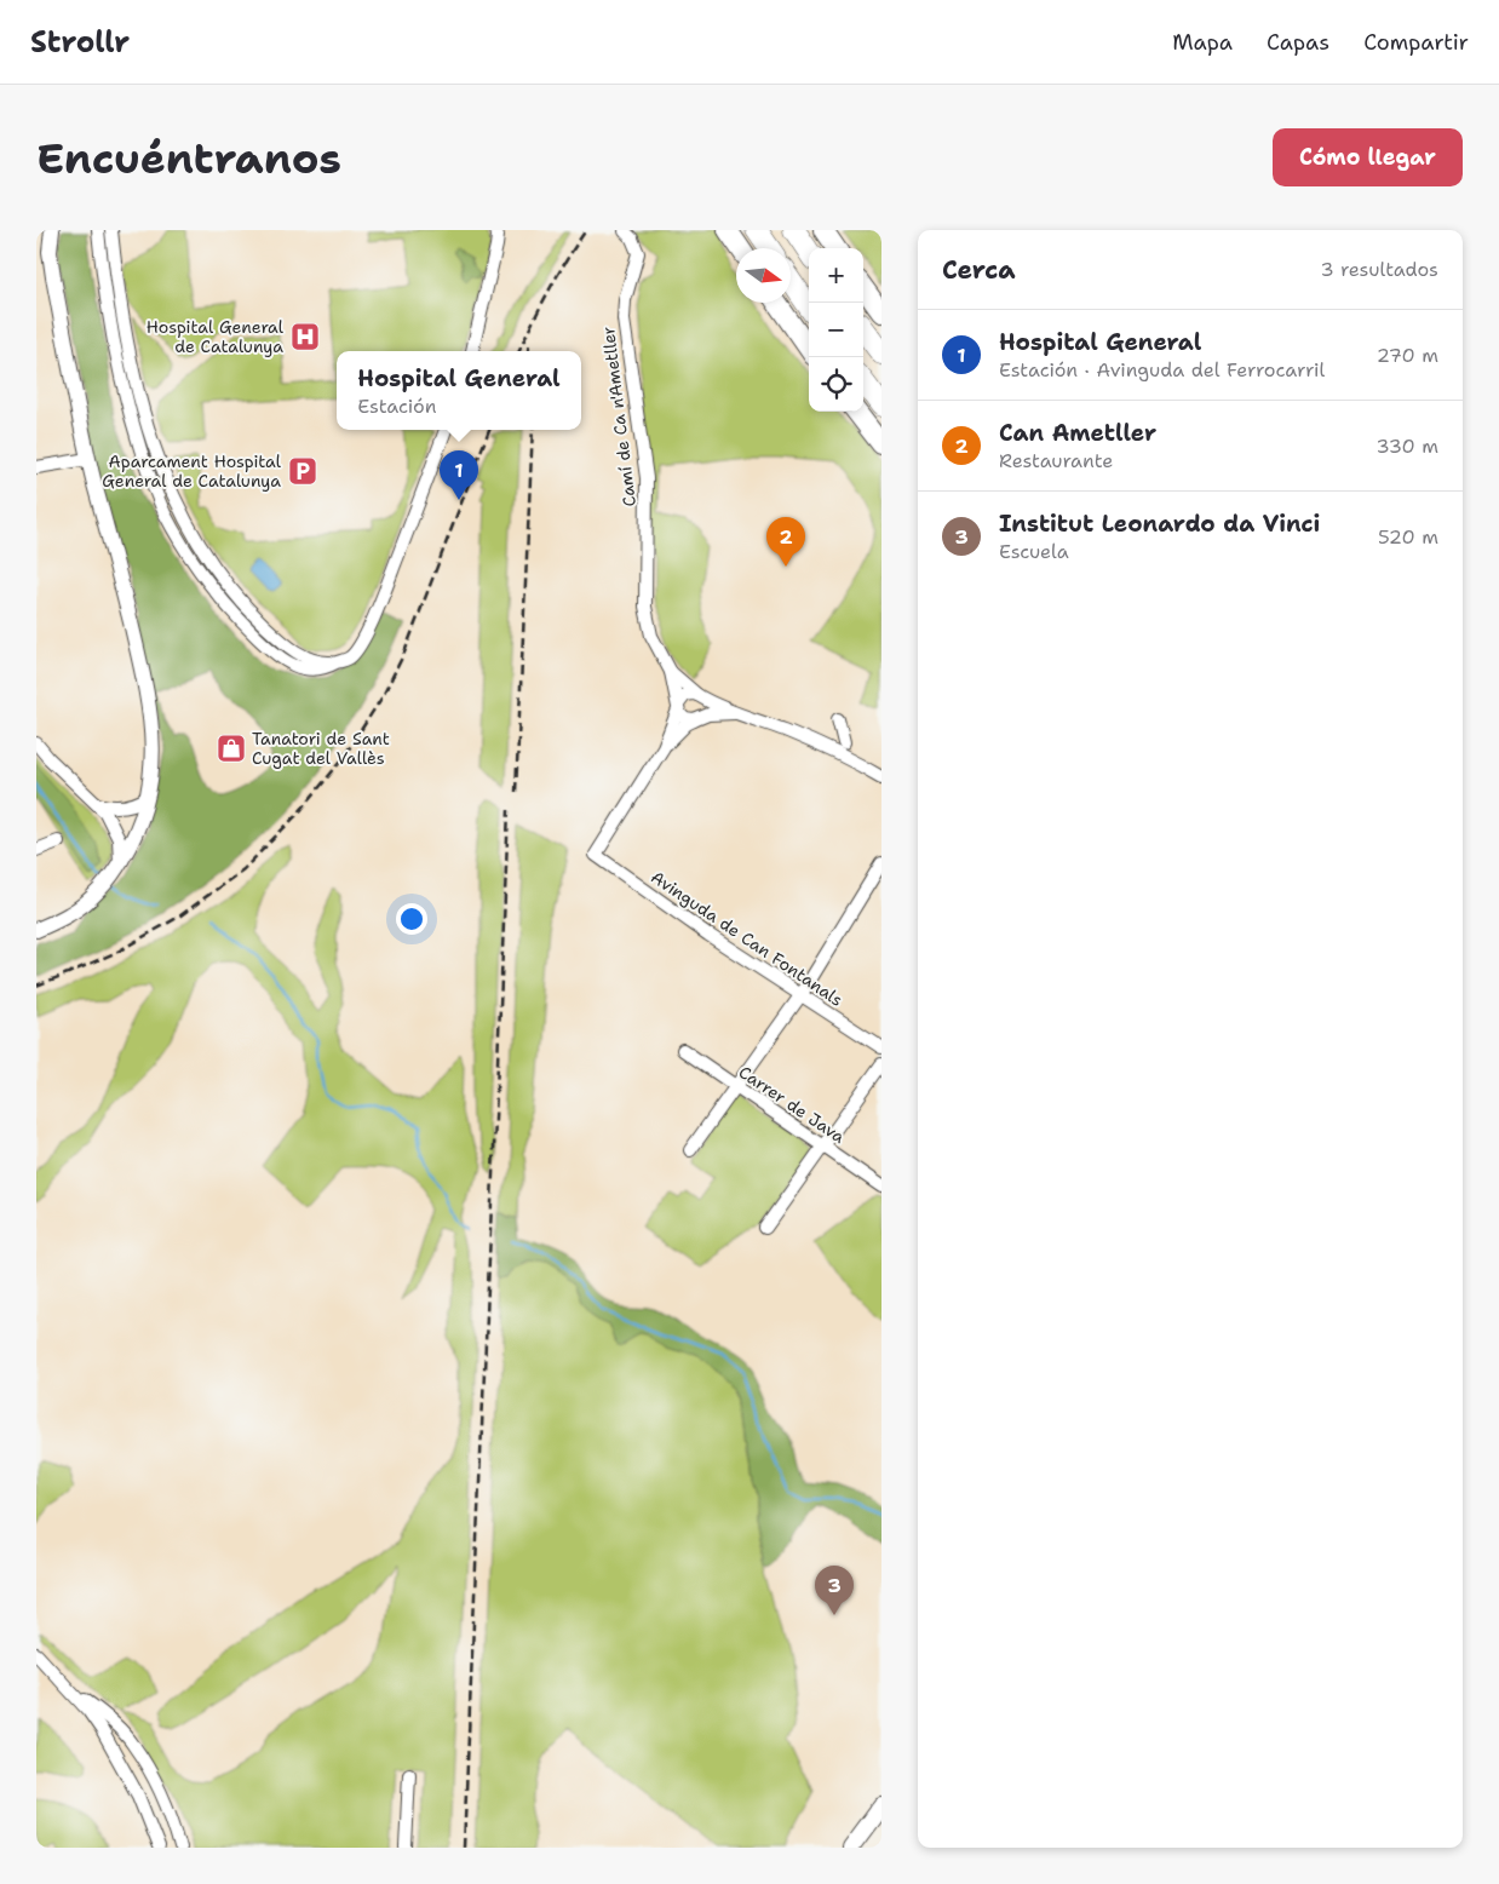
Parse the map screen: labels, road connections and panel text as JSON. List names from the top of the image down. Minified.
{"streets":{"street":["Camí de Ca n'Ametller","Avinguda de Can Fontanals","Carrer de Java"]},"places":{"hospital":["Hospital General de Catalunya"],"parking":["Aparcament Hospital General de Catalunya"],"shop":["Tanatori de Sant Cugat del Vallès"]},"north":"right","page":{"header":"Strollr","nav":["Mapa","Capas","Compartir"],"buttons":"Cómo llegar","title":"Encuéntranos","heading":["Cerca","3 resultados"],"map_buttons":["+","−"],"list":[{"mark":"1","name":"Hospital General","note":"Estación · Avinguda del Ferrocarril","value":"270 m"},{"mark":"2","name":"Can Ametller","note":"Restaurante","value":"330 m"},{"mark":"3","name":"Institut Leonardo da Vinci","note":"Escuela","value":"520 m"}],"popup":["Hospital General","Estación"],"pins":["1","2","3"]}}
